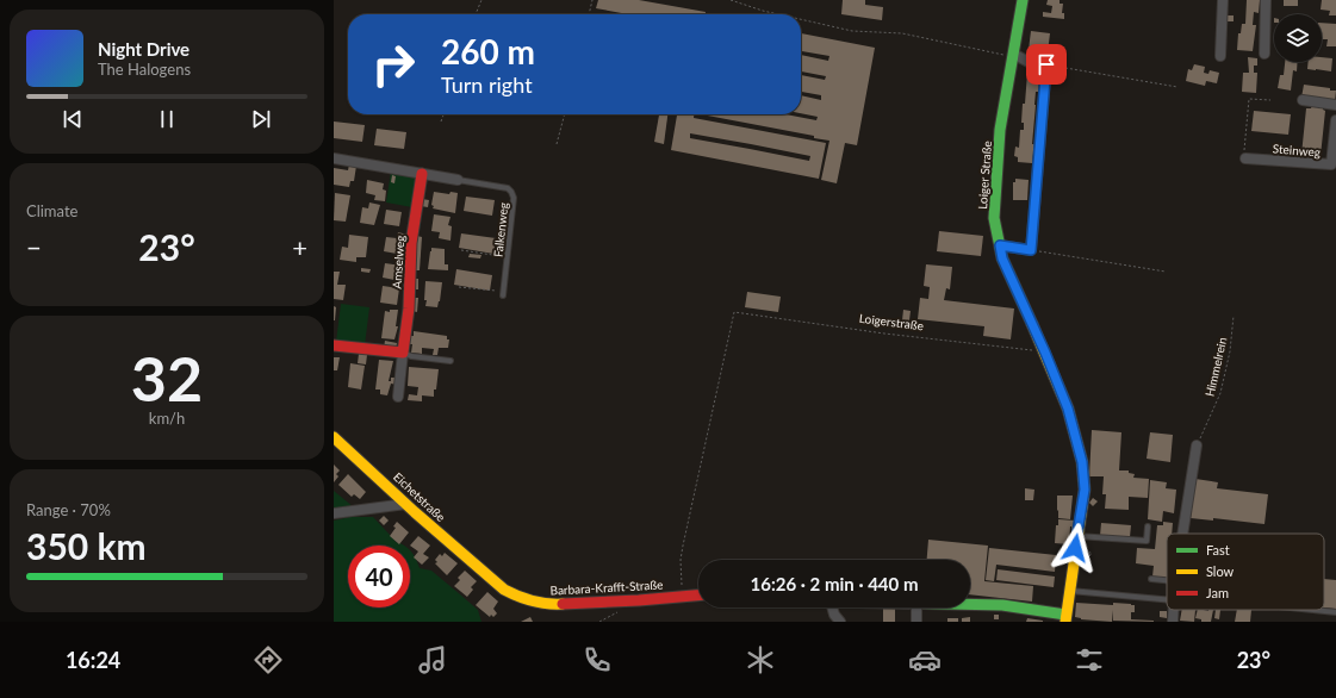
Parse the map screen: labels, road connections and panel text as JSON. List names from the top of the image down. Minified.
{"streets":{"street":["Steinweg","Loiger Straße","Amselweg","Eichetstraße","Barbara-Krafft-Straße"],"lane":["Falkenweg"],"path":["Loigerstraße","Himmelrein"]},"crossings":[["Loiger Straße","Loigerstraße"],["Loigerstraße","Barbara-Krafft-Straße"],["Eichetstraße","Barbara-Krafft-Straße"]],"legend":["Fast","Slow","Jam"],"page":{"turn":["260 m","Turn right"],"song":["Night Drive","The Halogens"],"tile":["Climate",["32","km/h"],["Range · 70%","350 km"]],"heat":["−","23°","+"],"limit":"40","trip":"16:26 · 2 min · 440 m","tabs":["16:24","23°"]}}
